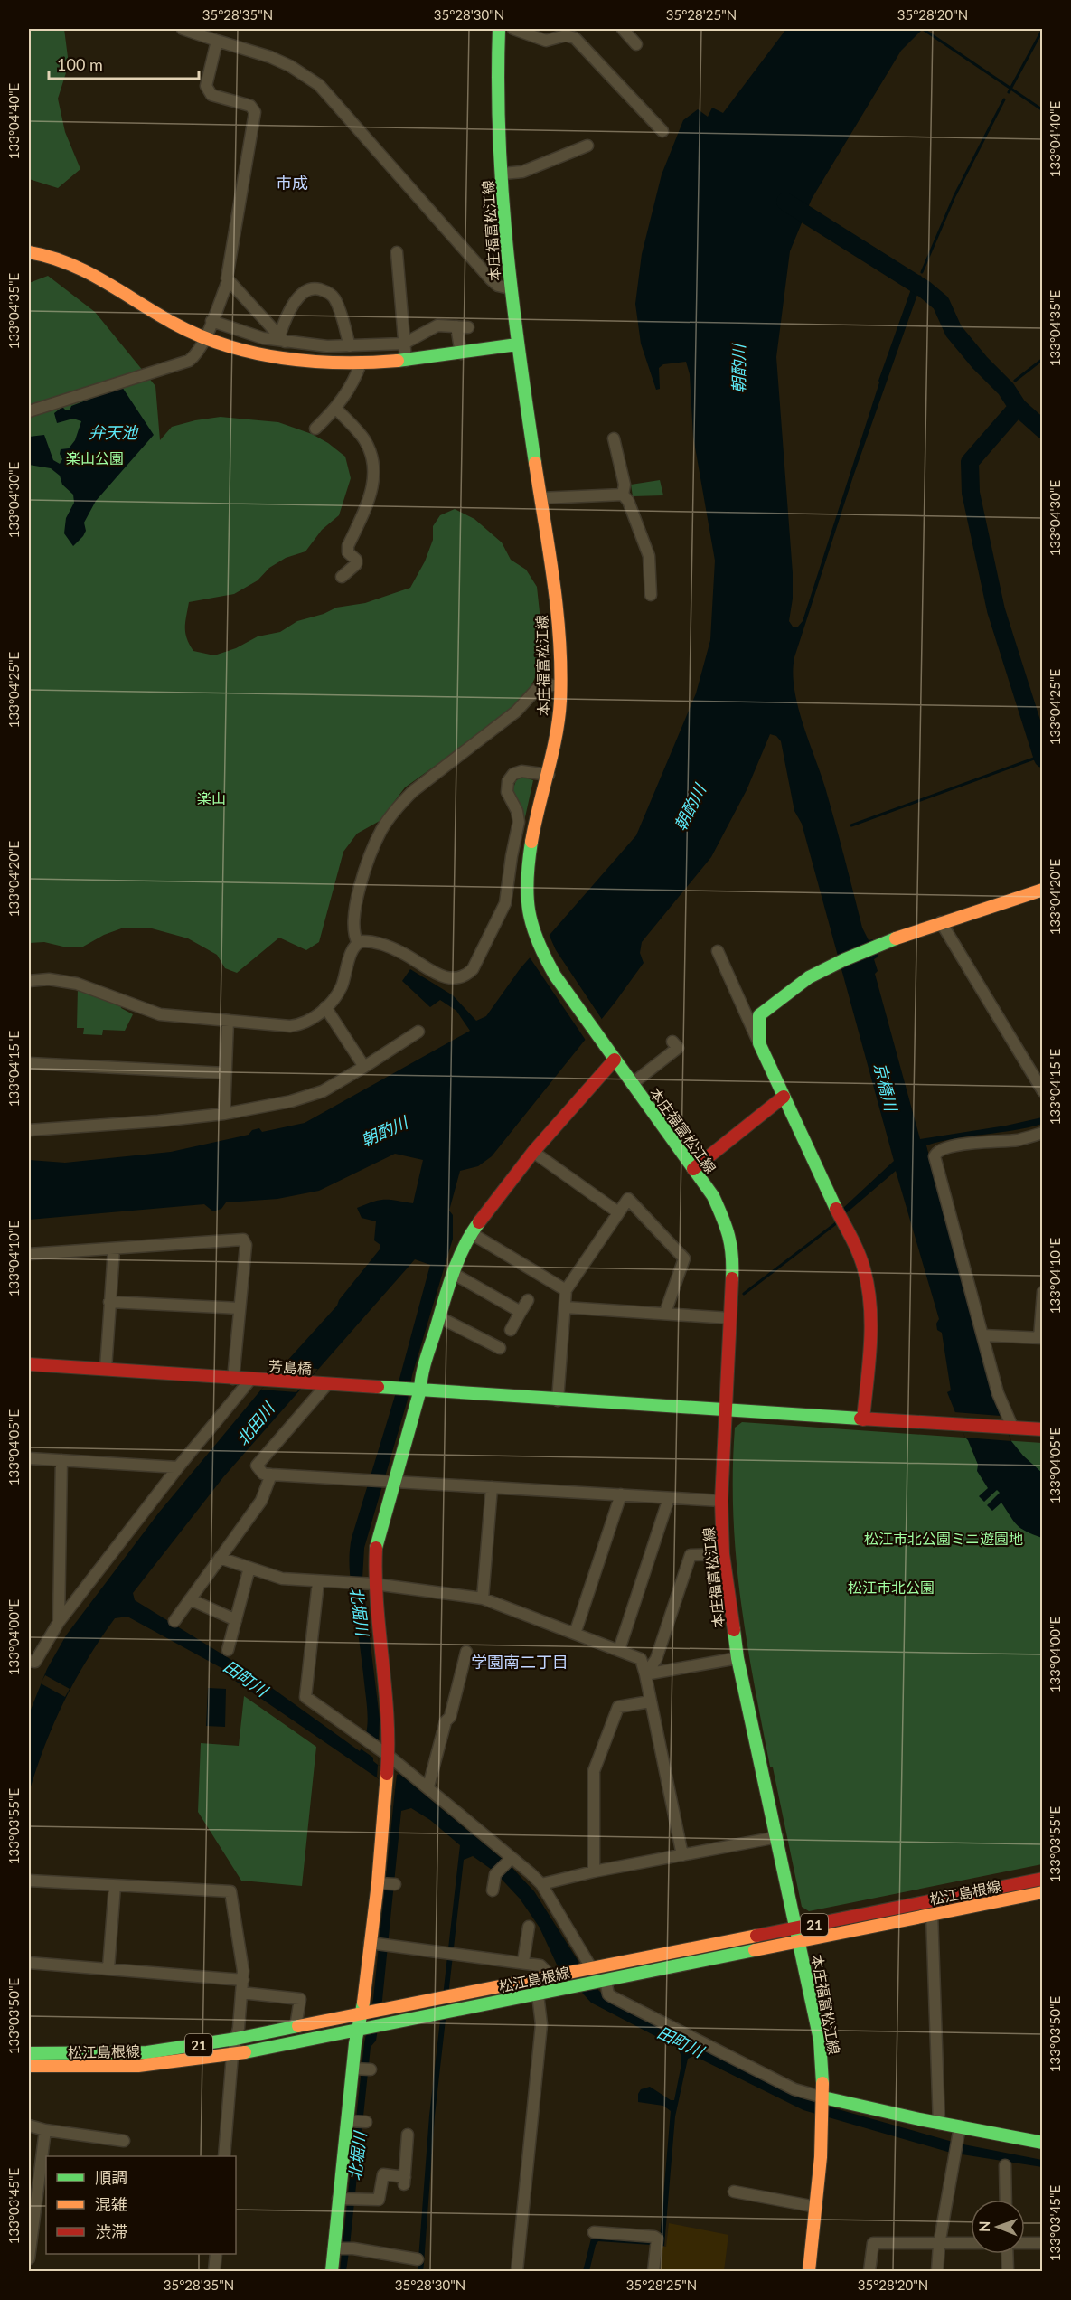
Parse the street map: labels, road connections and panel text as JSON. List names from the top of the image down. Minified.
{"streets":{"main road":["本庄福富松江線","芳島橋","松江島根線","21"]},"crossings":[["本庄福富松江線","芳島橋"],["本庄福富松江線","松江島根線"]],"districts":["市成","学園南二丁目"],"water":["朝酌川","弁天池","京橋川","北田川","北堀川","田町川"],"parks":["楽山公園","楽山","松江市北公園ミニ遊園地","松江市北公園"],"legend":["順調","混雑","渋滞"],"scale_bar":"100 m","north":"left","coordinates":["35°28'35\"N","35°28'30\"N","35°28'25\"N","35°28'20\"N","133°04'40\"E","133°04'35\"E","133°04'30\"E","133°04'25\"E","133°04'20\"E","133°04'15\"E","133°04'10\"E","133°04'05\"E","133°04'00\"E","133°03'55\"E","133°03'50\"E","133°03'45\"E"]}
